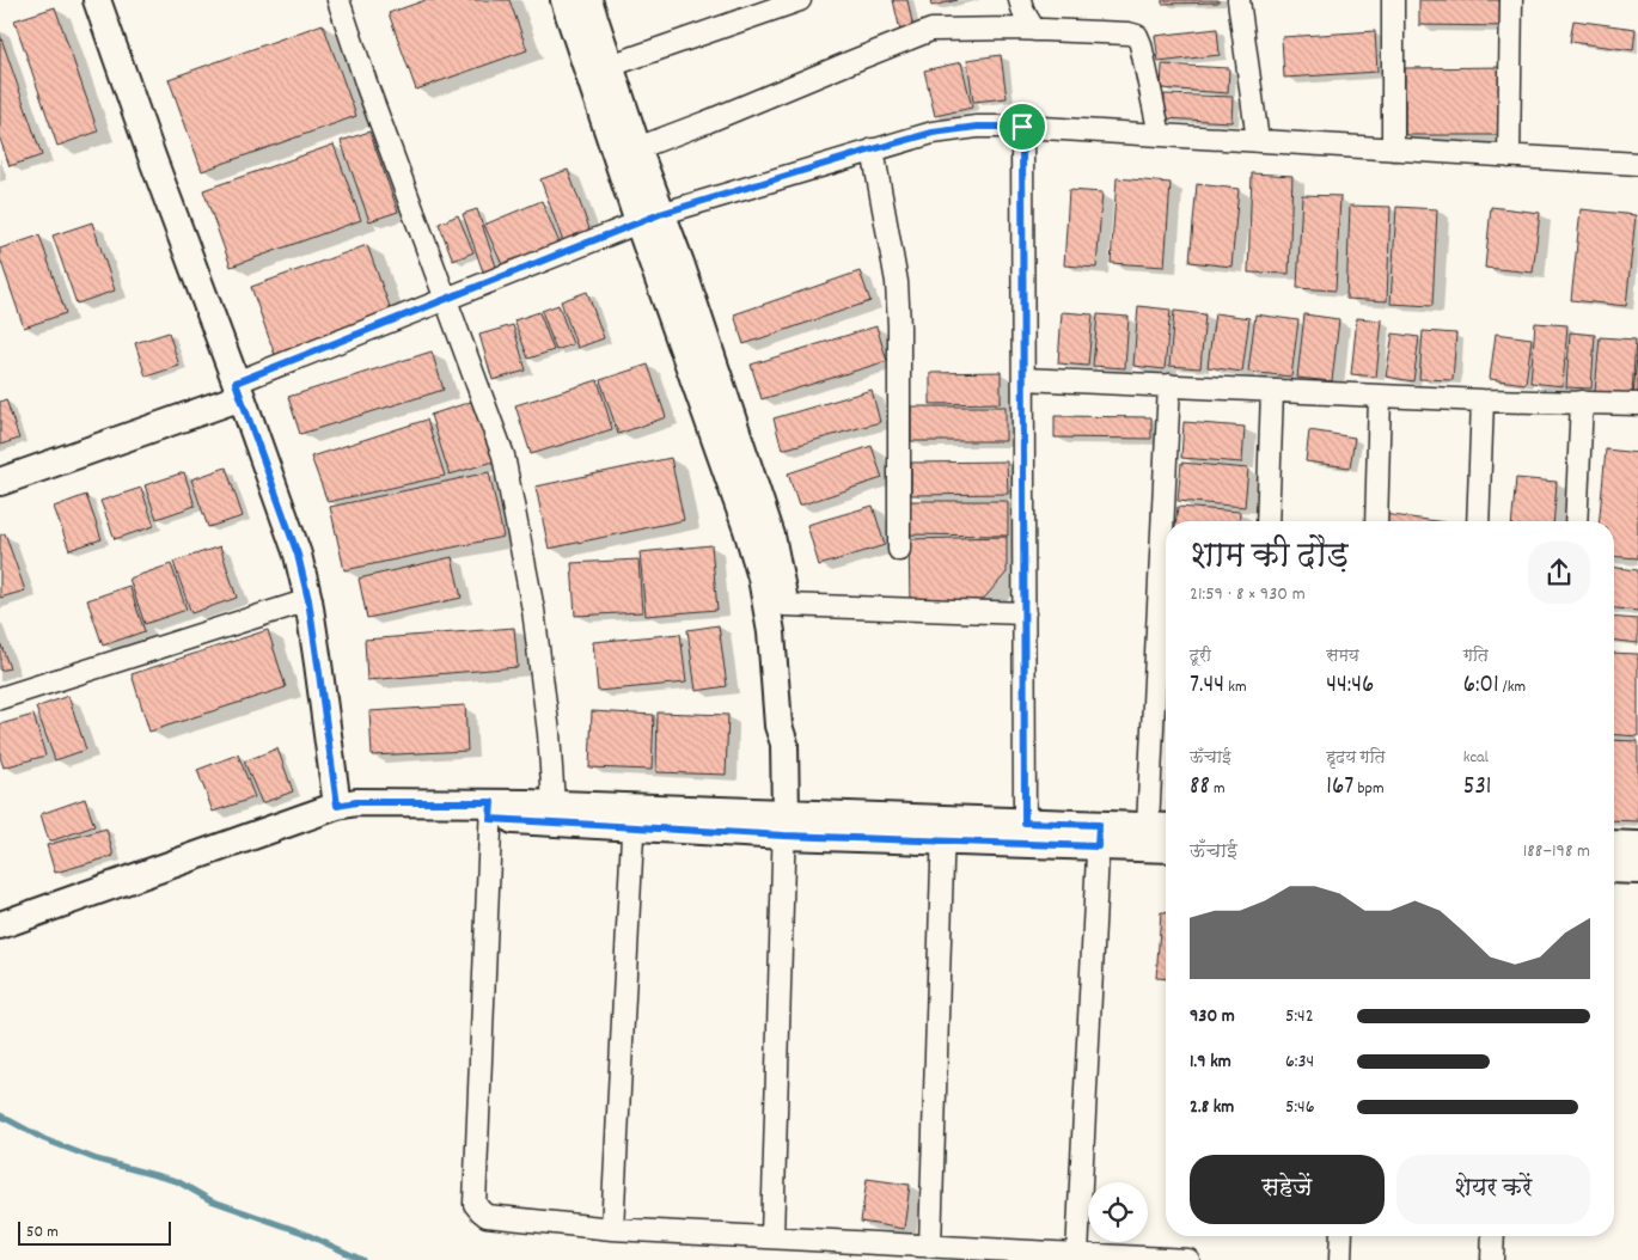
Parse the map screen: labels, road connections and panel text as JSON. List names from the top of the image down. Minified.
{"scale_bar":"50 m","page":{"heading":["शाम की दौड़","21:59 · 8 × 930 m"],"stats":[["दूरी","7.44 km"],["समय","44:46"],["गति","6:01 /km"],["ऊँचाई","88 m"],["हृदय गति","167 bpm"],["kcal","531"]],"chart":["ऊँचाई","188–198 m"],"list":[{"name":"930 m","note":"5:42"},{"name":"1.9 km","note":"6:34"},{"name":"2.8 km","note":"5:46"}],"buttons":["सहेजें","शेयर करें"],"scale":"50 m"}}
